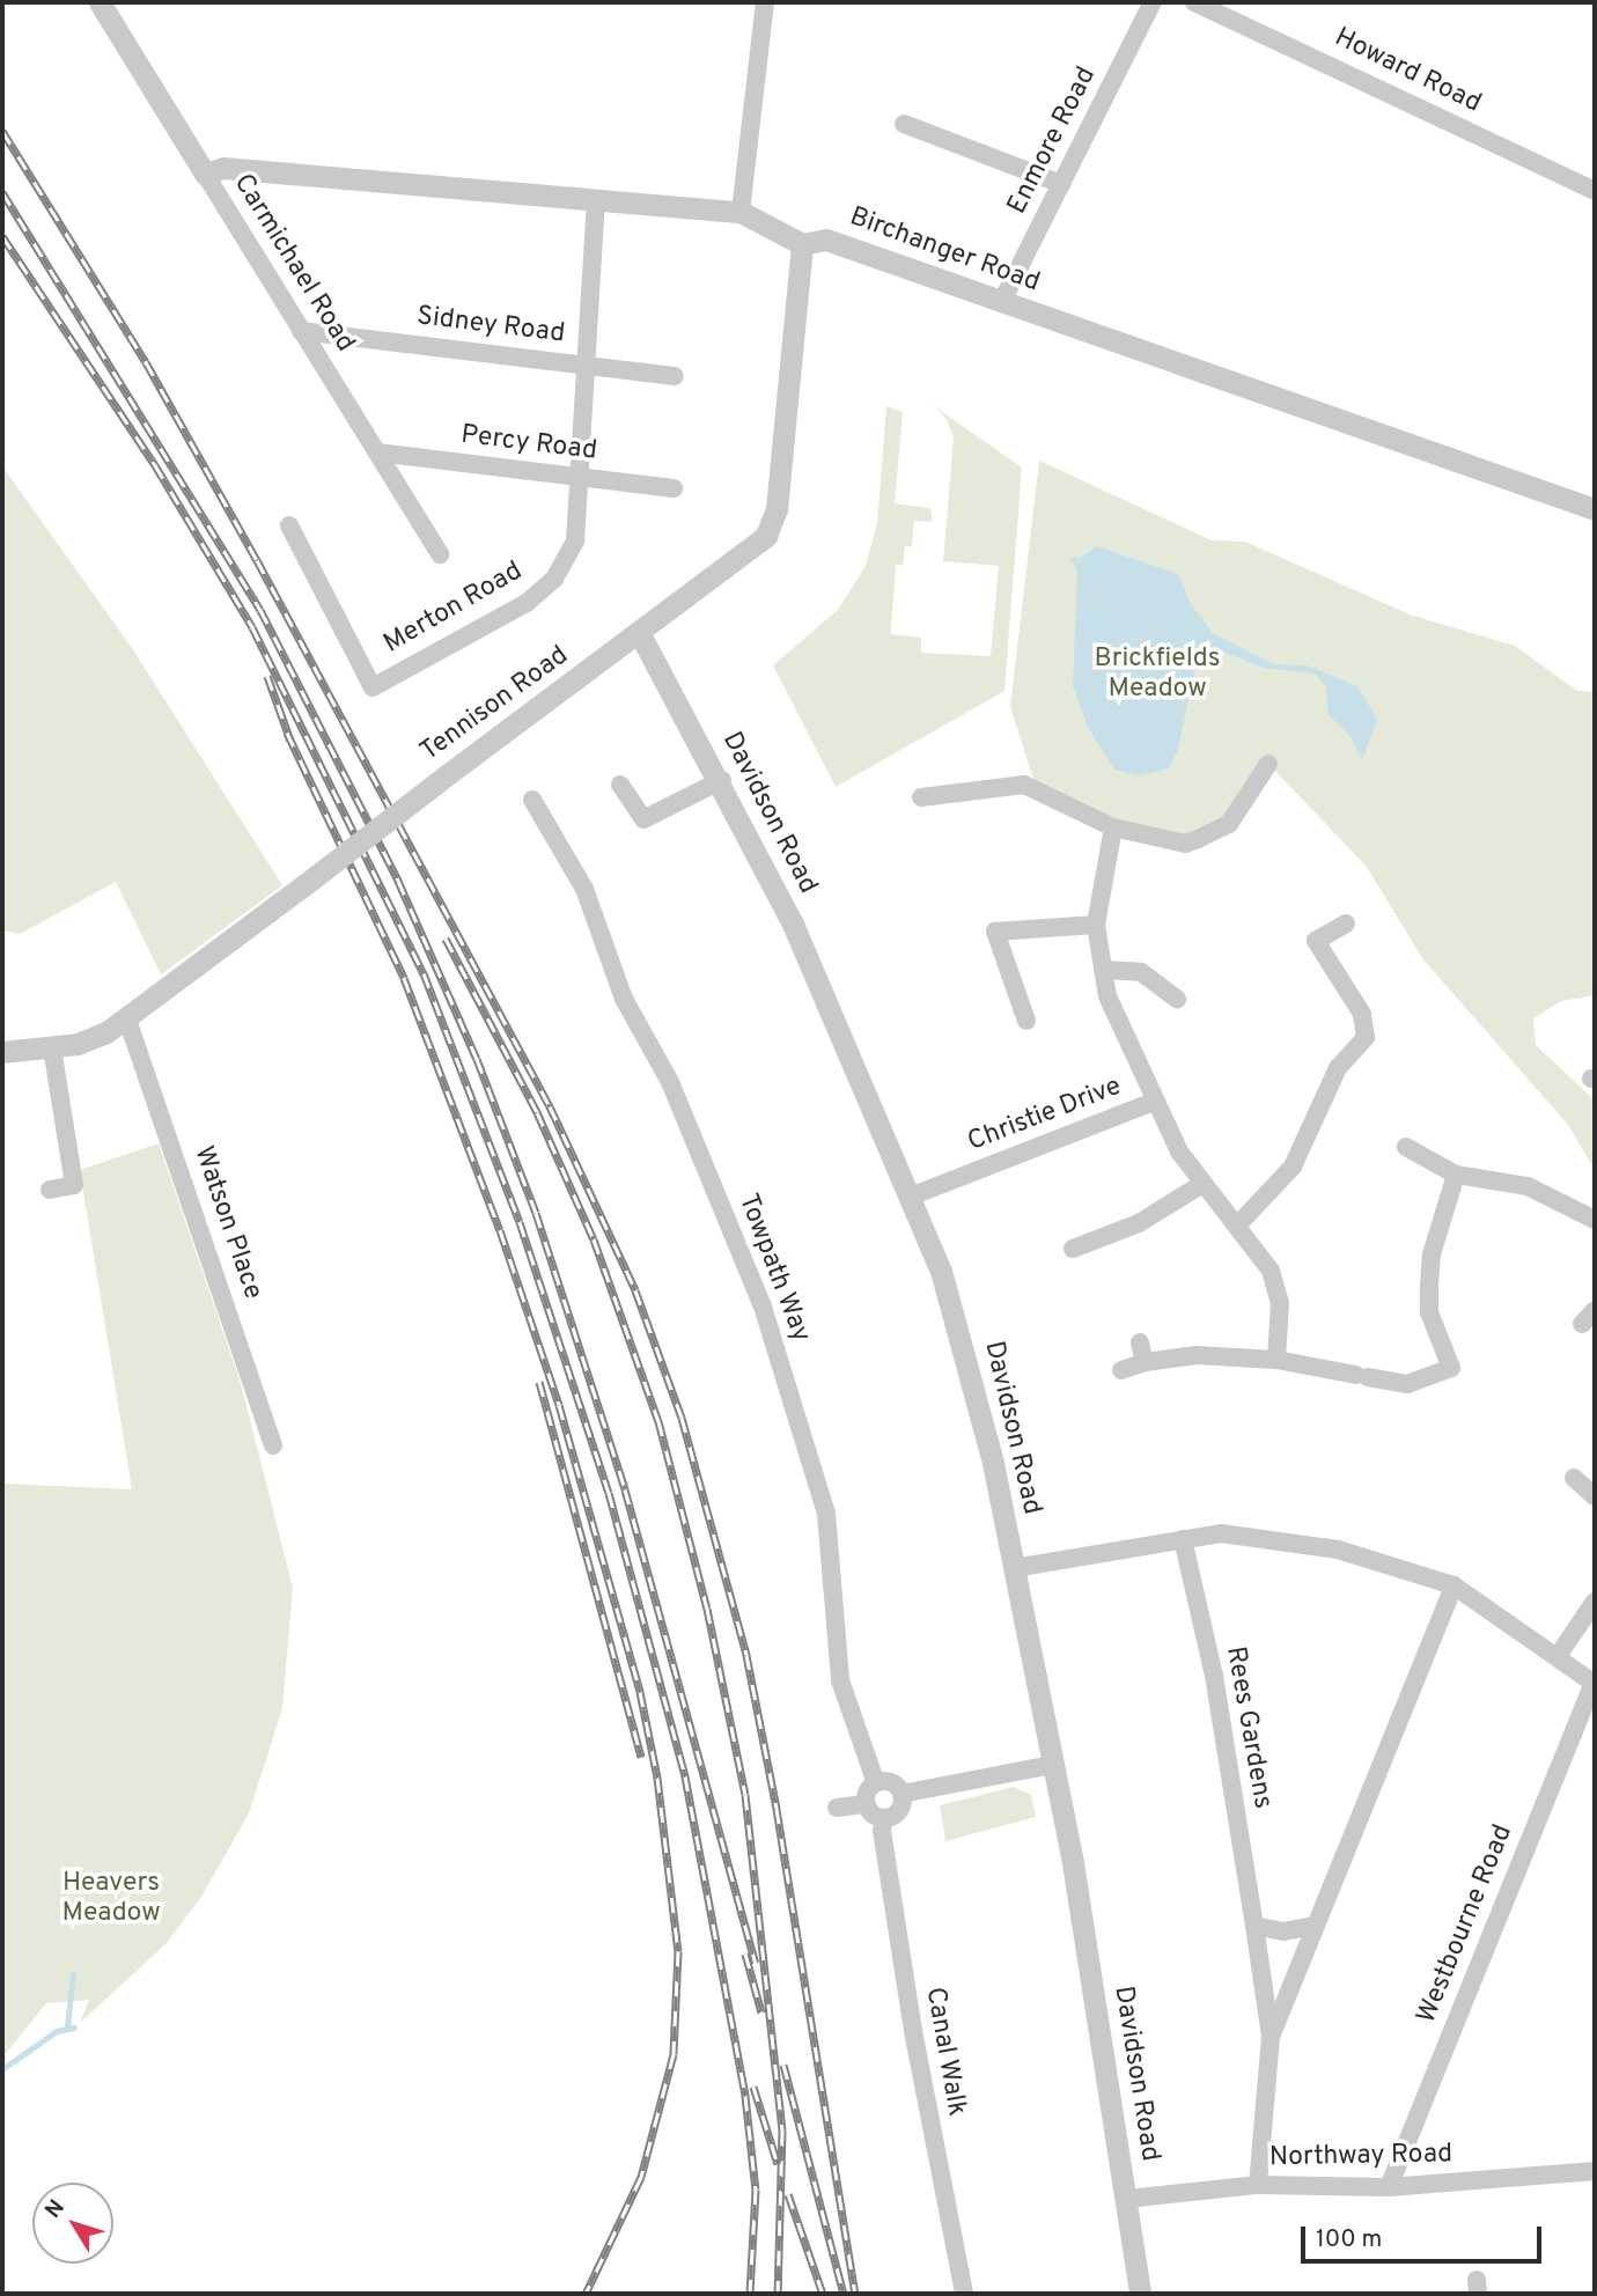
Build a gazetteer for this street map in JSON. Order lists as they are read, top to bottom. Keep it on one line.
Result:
{"streets":{"street":["Howard Road","Enmore Road","Birchanger Road","Carmichael Road","Sidney Road","Percy Road","Merton Road","Tennison Road","Davidson Road","Christie Drive","Watson Place","Towpath Way","Rees Gardens","Westbourne Road","Canal Walk","Northway Road"]},"crossings":[["Enmore Road","Birchanger Road"],["Birchanger Road","Carmichael Road"],["Birchanger Road","Merton Road"],["Birchanger Road","Tennison Road"],["Carmichael Road","Sidney Road"],["Carmichael Road","Percy Road"],["Sidney Road","Merton Road"],["Percy Road","Merton Road"],["Tennison Road","Davidson Road"],["Tennison Road","Watson Place"],["Davidson Road","Christie Drive"],["Davidson Road","Northway Road"],["Towpath Way","Canal Walk"],["Rees Gardens","Northway Road"],["Westbourne Road","Northway Road"]],"parks":["Brickfields Meadow","Heavers Meadow"],"scale_bar":"100 m","north":"top left"}
